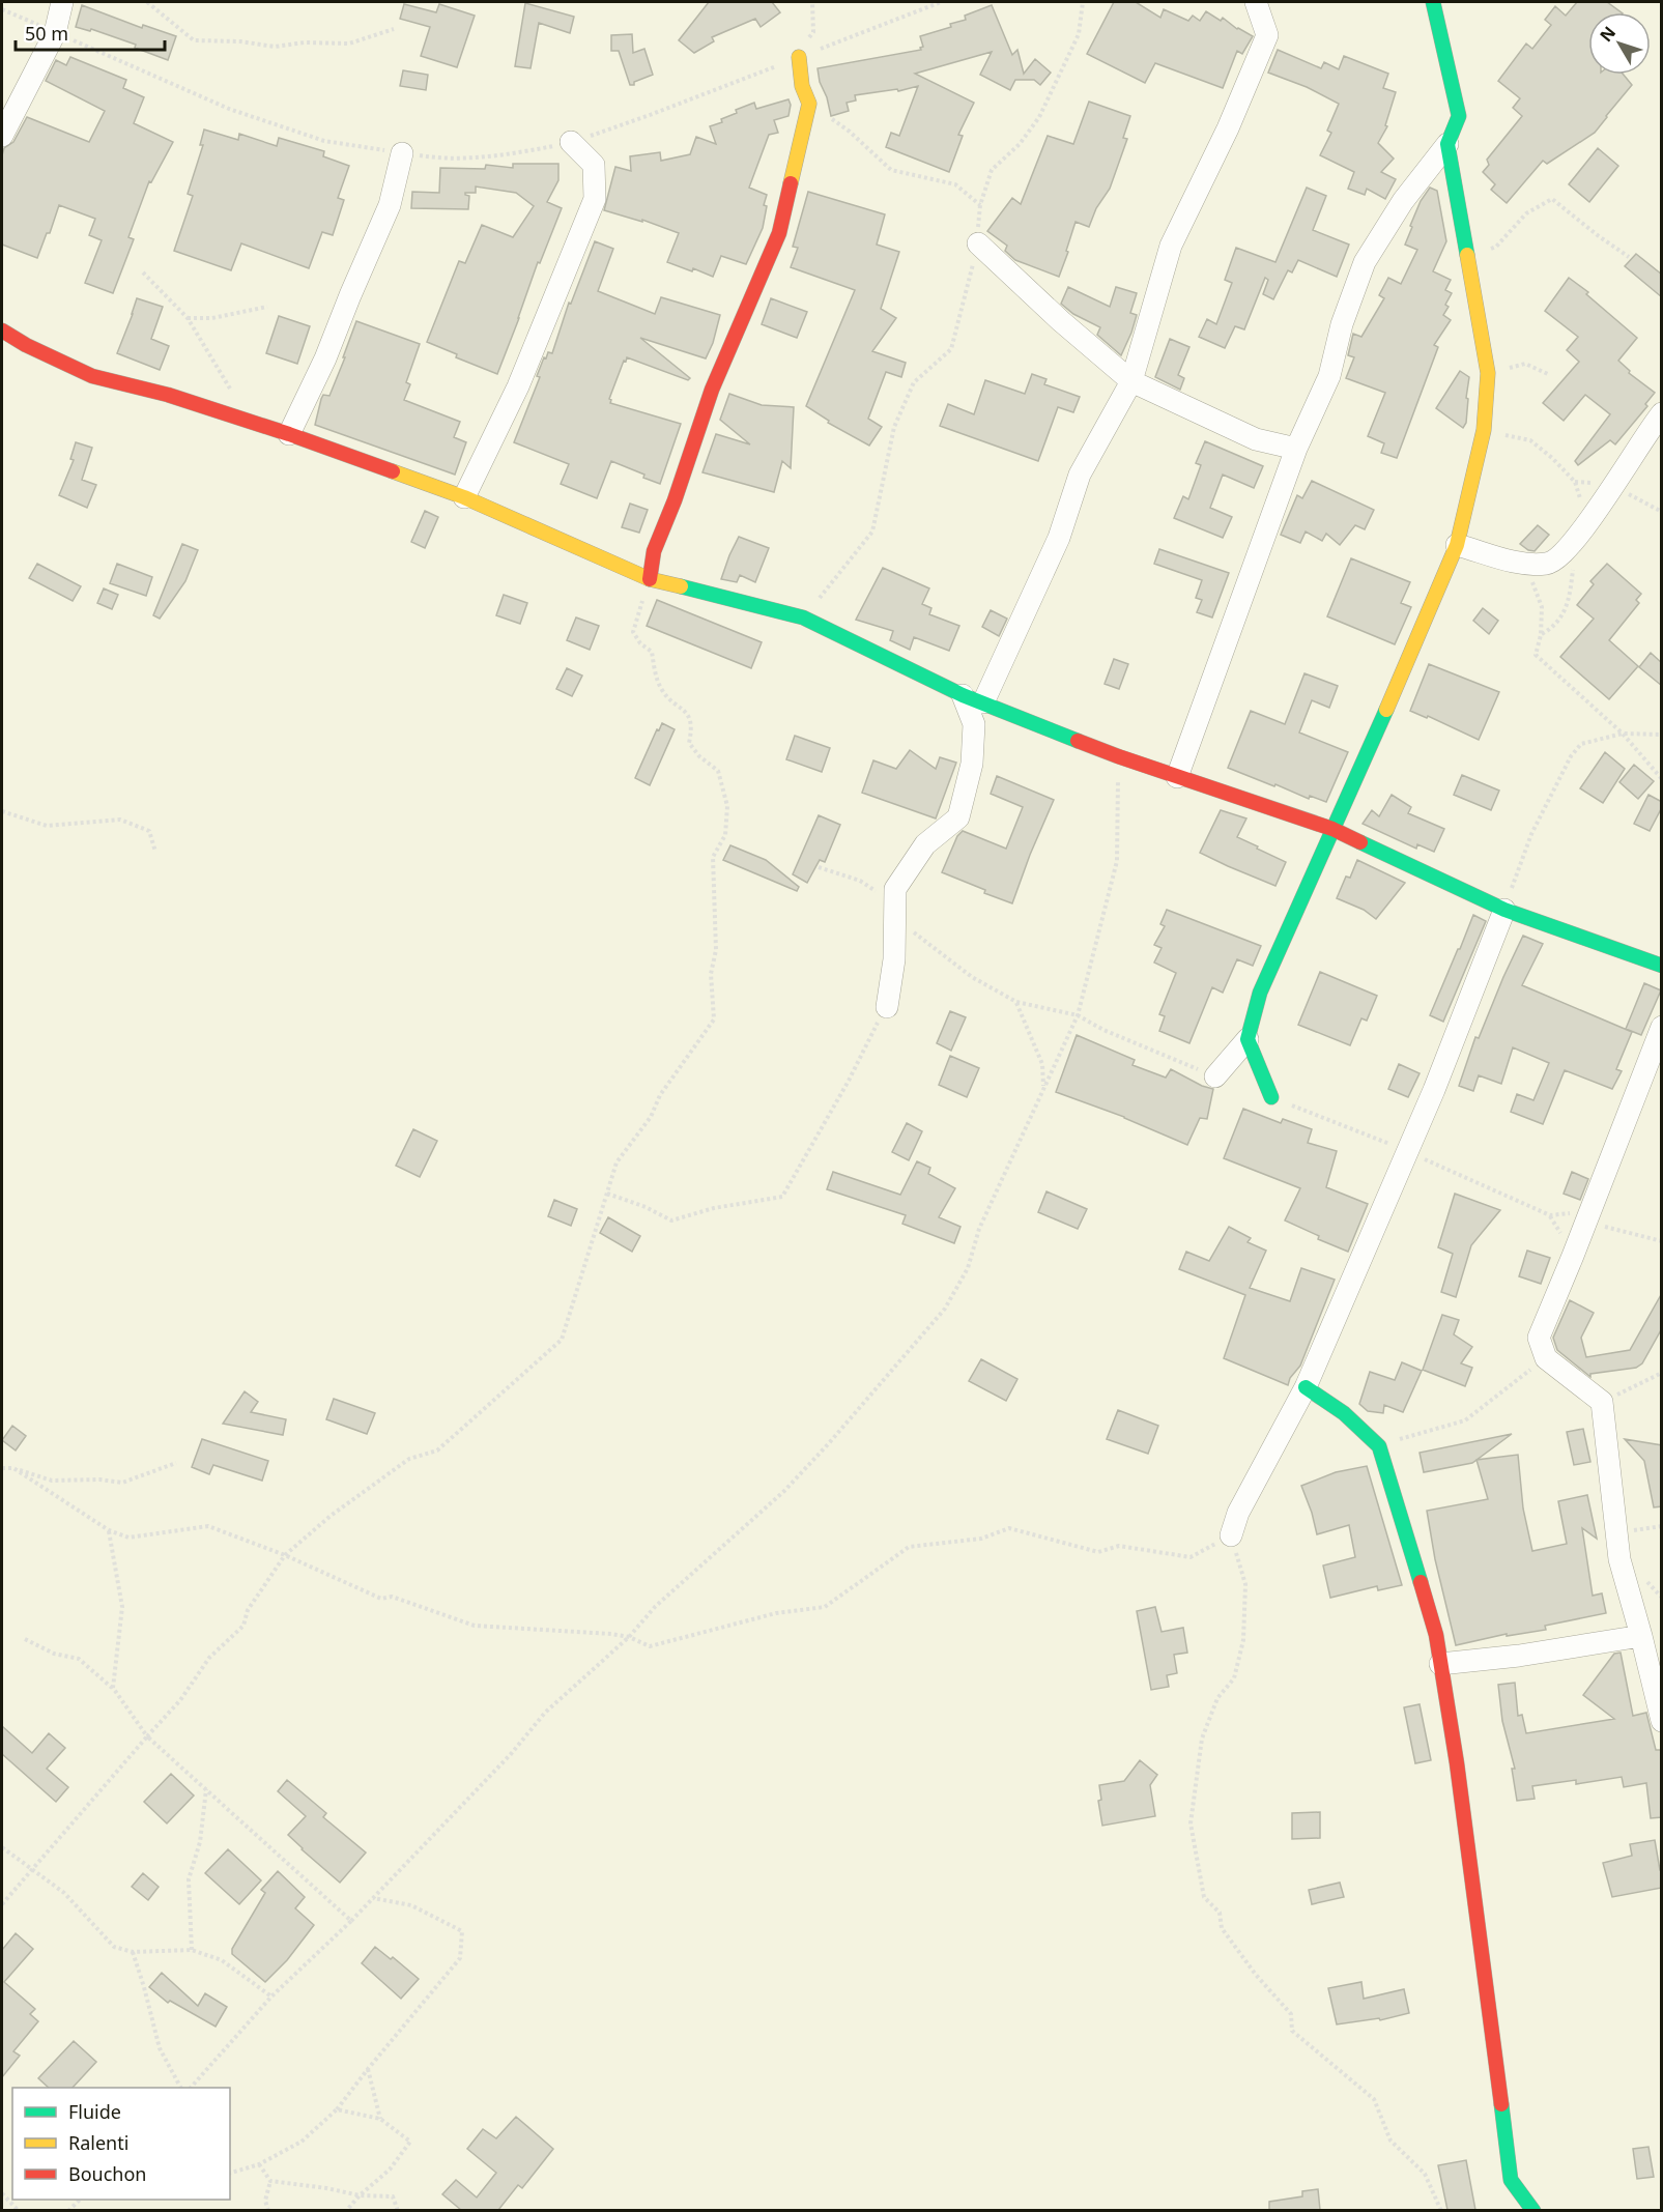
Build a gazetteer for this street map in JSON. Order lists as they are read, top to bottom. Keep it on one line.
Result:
{"legend":["Fluide","Ralenti","Bouchon"],"scale_bar":"50 m","north":"top left"}
